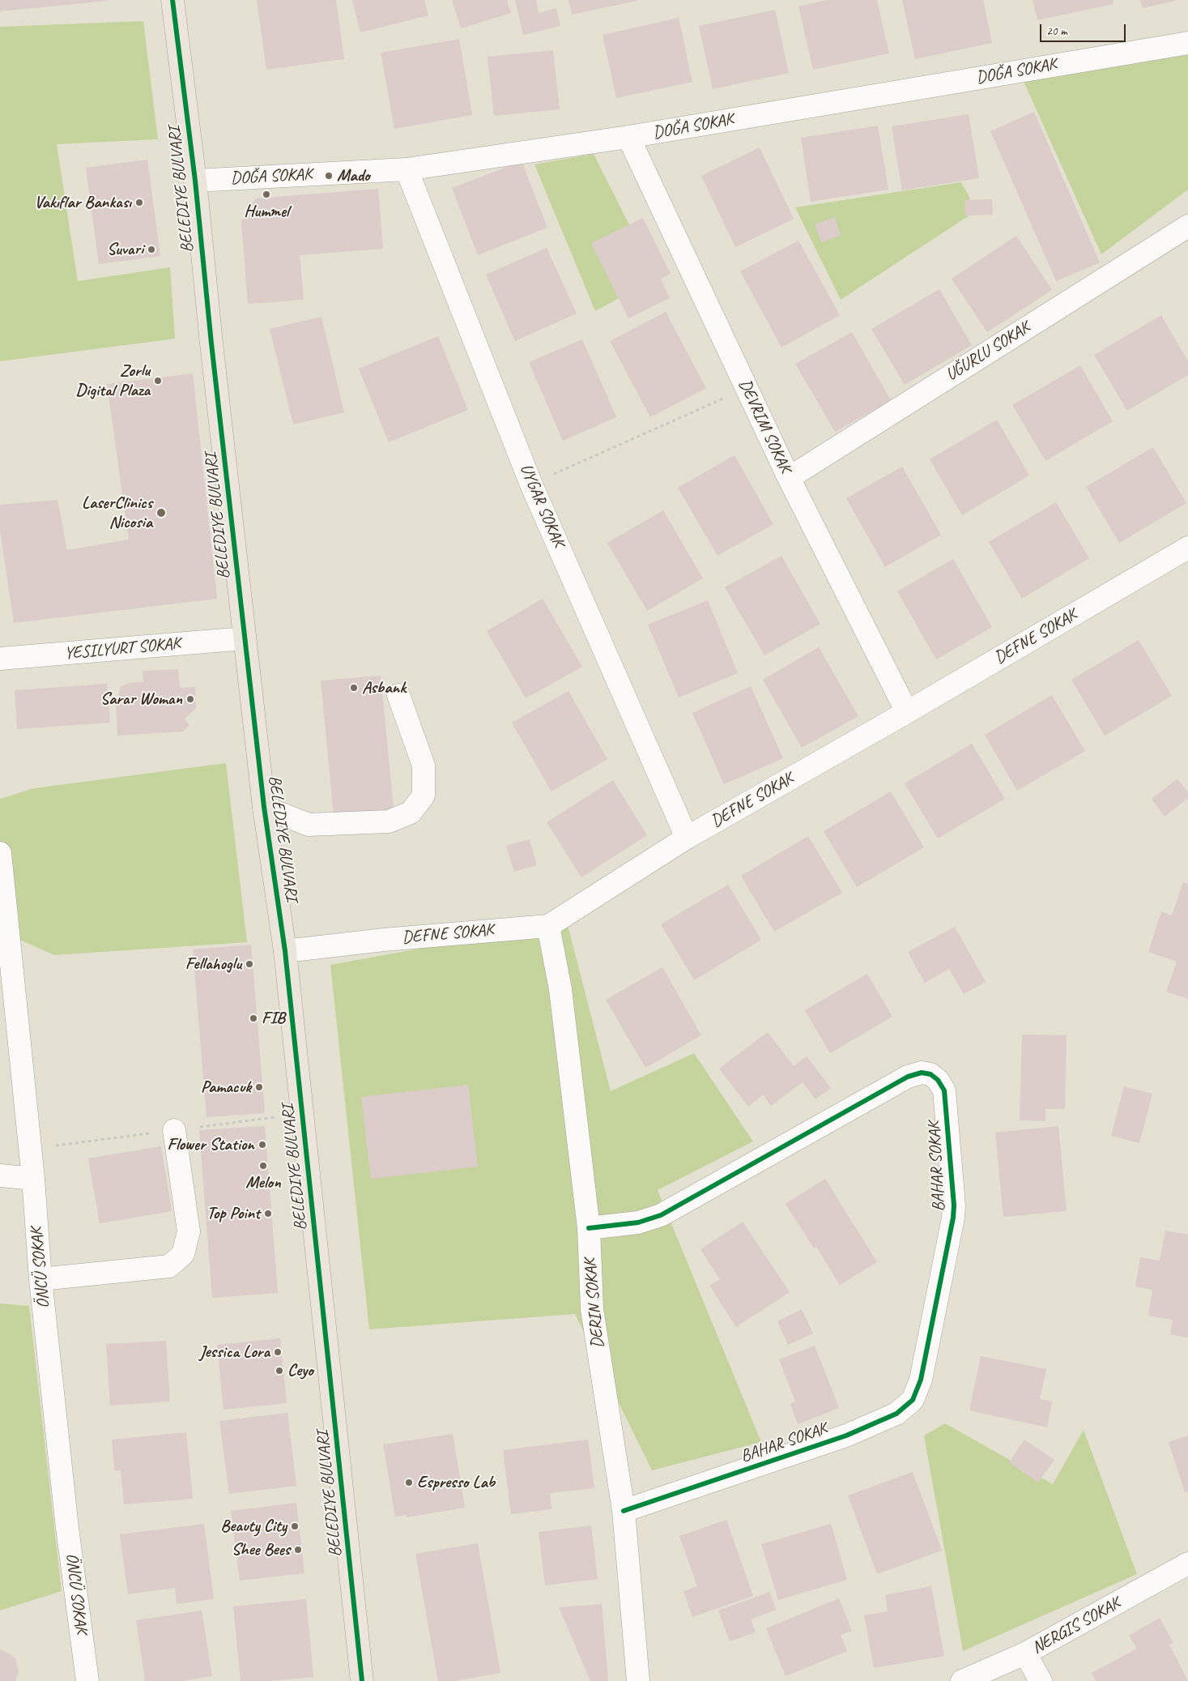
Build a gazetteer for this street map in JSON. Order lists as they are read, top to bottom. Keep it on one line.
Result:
{"streets":{"street":["DOĞA SOKAK","UĞURLU SOKAK","DEVRIM SOKAK","UYGAR SOKAK","DEFNE SOKAK","YESILYURT SOKAK","BAHAR SOKAK","ÖNCÜ SOKAK","DERIN SOKAK","NERGIS SOKAK"],"cycle path":["BELEDIYE BULVARI"]},"crossings":[["DOĞA SOKAK","DEVRIM SOKAK"],["DOĞA SOKAK","UYGAR SOKAK"],["UĞURLU SOKAK","DEVRIM SOKAK"],["DEVRIM SOKAK","DEFNE SOKAK"],["UYGAR SOKAK","DEFNE SOKAK"],["DEFNE SOKAK","DERIN SOKAK"],["BAHAR SOKAK","DERIN SOKAK"]],"places":["Mado","Hummel","Vakıflar Bankası","Suvari","Zorlu Digital Plaza","LaserClinics Nicosia","Asbank","Sarar Woman","Fellahoglu","FIB","Pamacuk","Flower Station","Melon","Top Point","Jessica Lora","Ceyo","Espresso Lab","Beauty City","Shee Bees"],"scale_bar":"20 m"}
